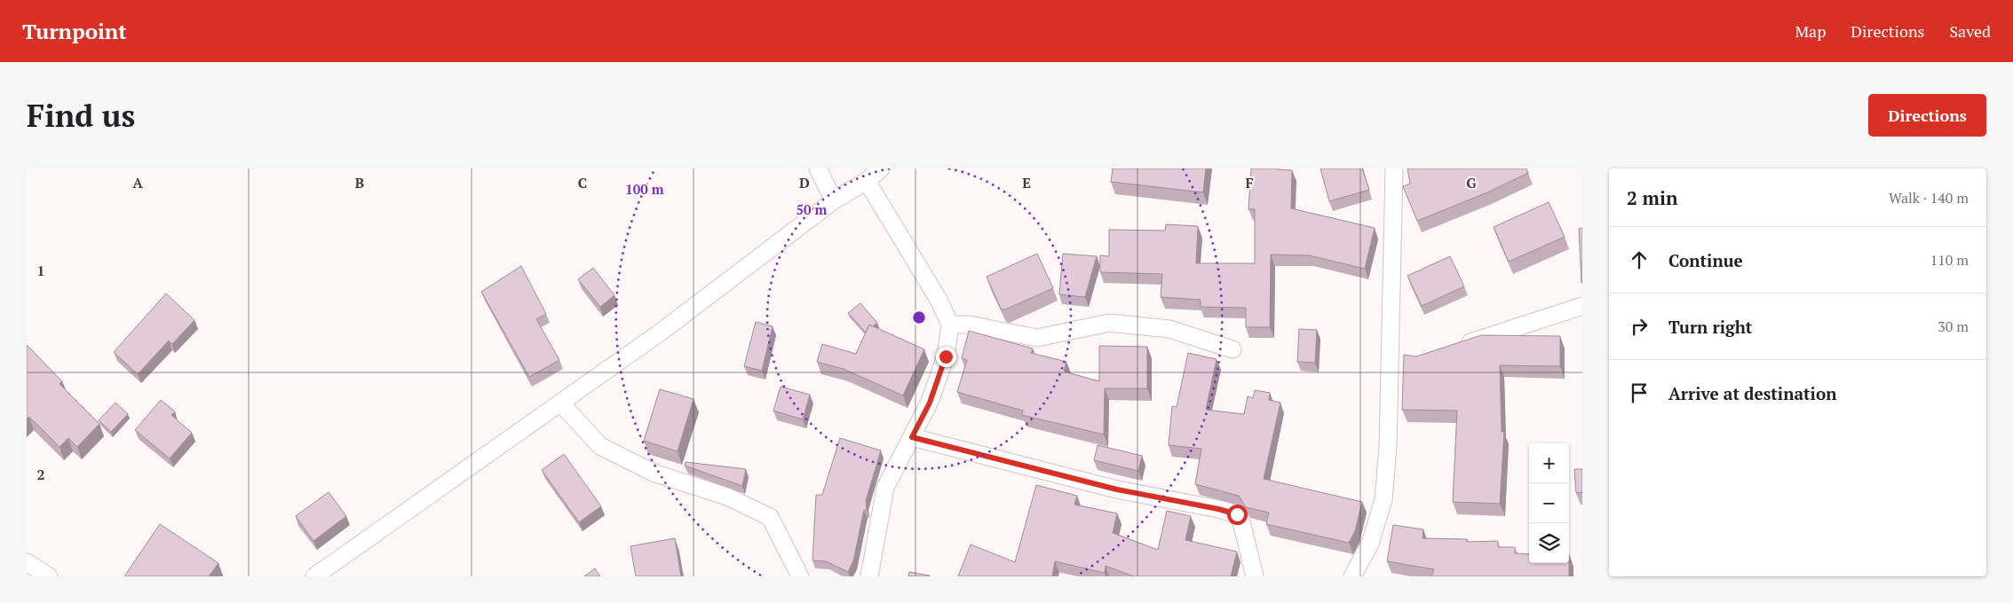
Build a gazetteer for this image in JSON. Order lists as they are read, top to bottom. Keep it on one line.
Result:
{"page":{"header":"Turnpoint","nav":["Map","Directions","Saved"],"buttons":"Directions","title":"Find us","heading":["2 min","Walk · 140 m"],"list":[["Continue","110 m"],["Turn right","30 m"],"Arrive at destination"],"map_buttons":["+","−"]},"grid":{"columns":["A","B","C","D","E","F","G"],"rows":["1","2"]},"rings":["100 m","50 m"]}
